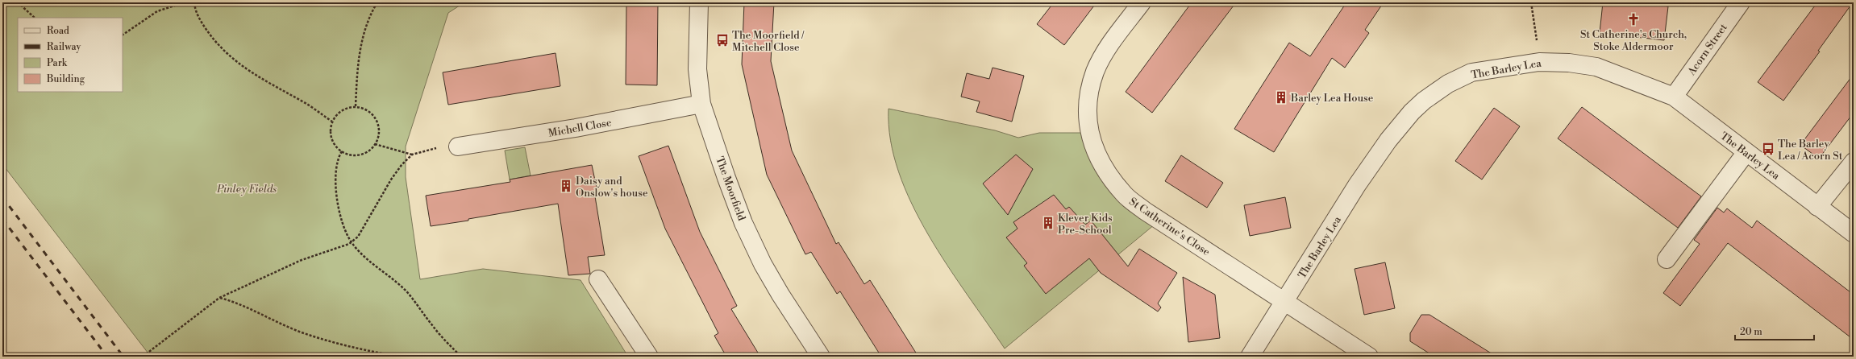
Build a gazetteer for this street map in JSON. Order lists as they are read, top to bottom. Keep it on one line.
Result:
{"streets":{"street":["Acorn Street","The Barley Lea","Michell Close","The Moorfield","St Catherine's Close"]},"crossings":[["Acorn Street","The Barley Lea"],["The Barley Lea","St Catherine's Close"],["Michell Close","The Moorfield"]],"parks":["Pinley Fields"],"places":{"church":["St Catherine's Church, Stoke Aldermoor"],"bus stop":["The Moorfield / Mitchell Close","The Barley Lea / Acorn St"],"building":["Barley Lea House","Daisy and Onslow's house","Klever Kids Pre-School"]},"legend":["Road","Railway","Park","Building"],"scale_bar":"20 m"}
